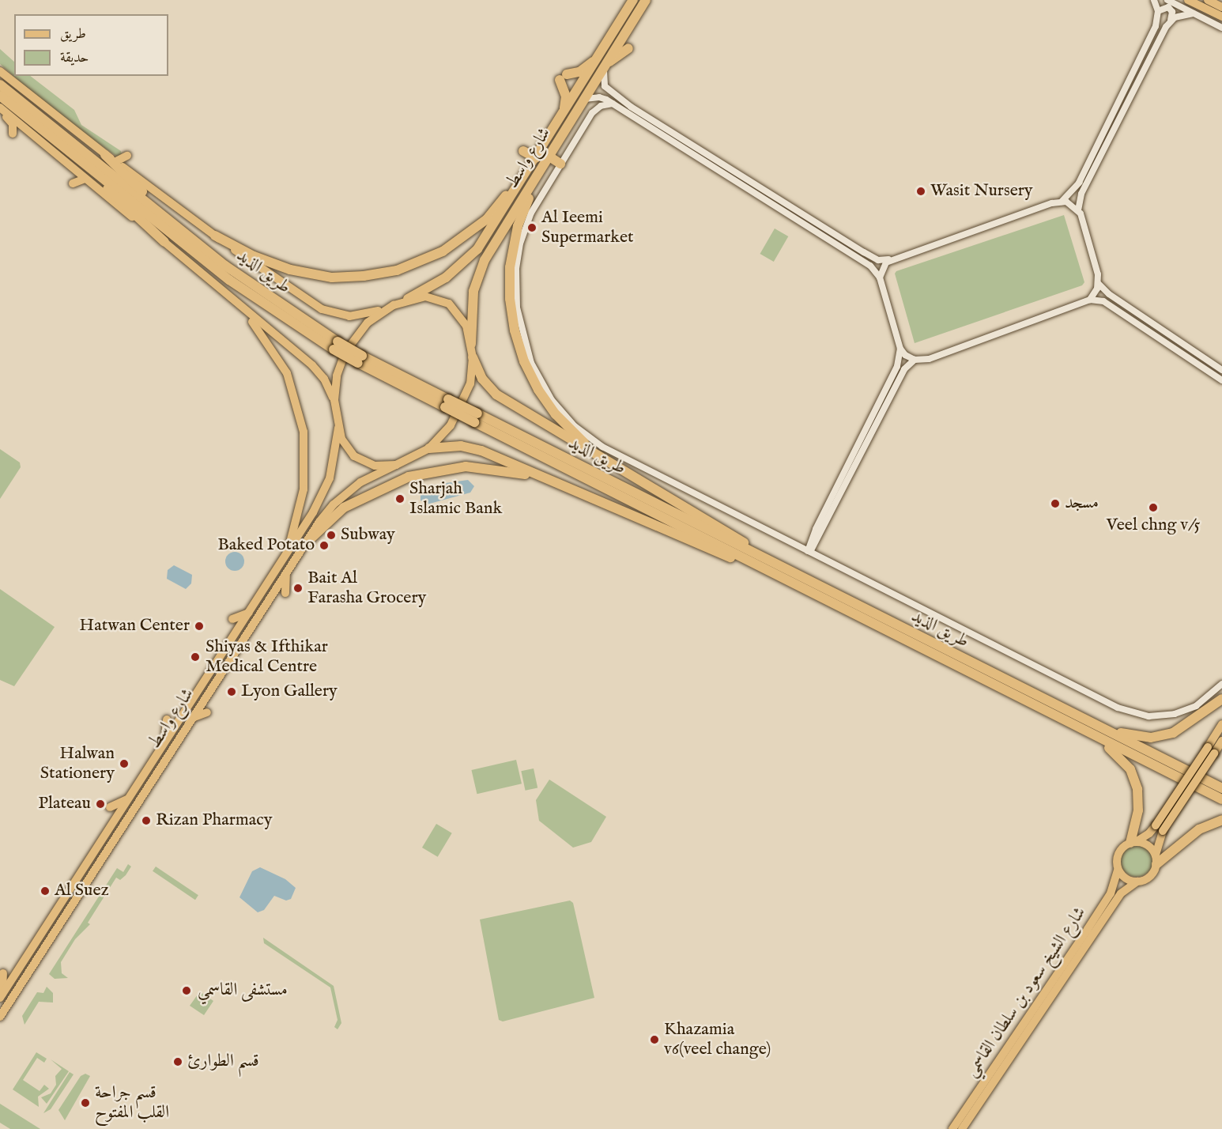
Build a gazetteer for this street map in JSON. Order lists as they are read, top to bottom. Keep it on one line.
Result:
{"streets":{"highway":["شارع واسط","طريق الذيد"],"main road":["شارع الشيخ سعود بن سلطان القاسمي"]},"places":["Wasit Nursery","Al Ieemi Supermarket","Sharjah Islamic Bank","مسجد","Veel chng v/5","Subway","Baked Potato","Bait Al Farasha Grocery","Hatwan Center","Shiyas & Ifthikar Medical Centre","Lyon Gallery","Halwan Stationery","Plateau","Rizan Pharmacy","Al Suez","مستشفى القاسمي","Khazamia v6(veel change)","قسم الطوارئ","قسم جراحة القلب المفتوح"],"legend":["طريق","حديقة"]}
